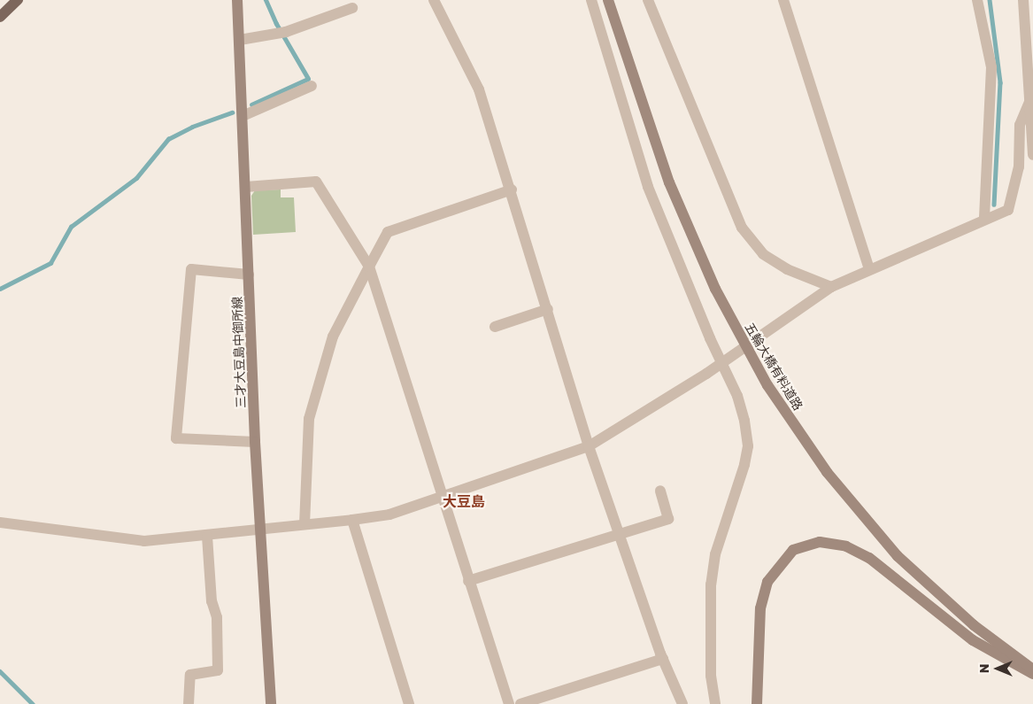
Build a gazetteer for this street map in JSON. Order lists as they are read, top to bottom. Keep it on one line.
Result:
{"streets":{"main road":["三才大豆島中御所線","五輪大橋有料道路"]},"districts":["大豆島"],"north":"left"}
